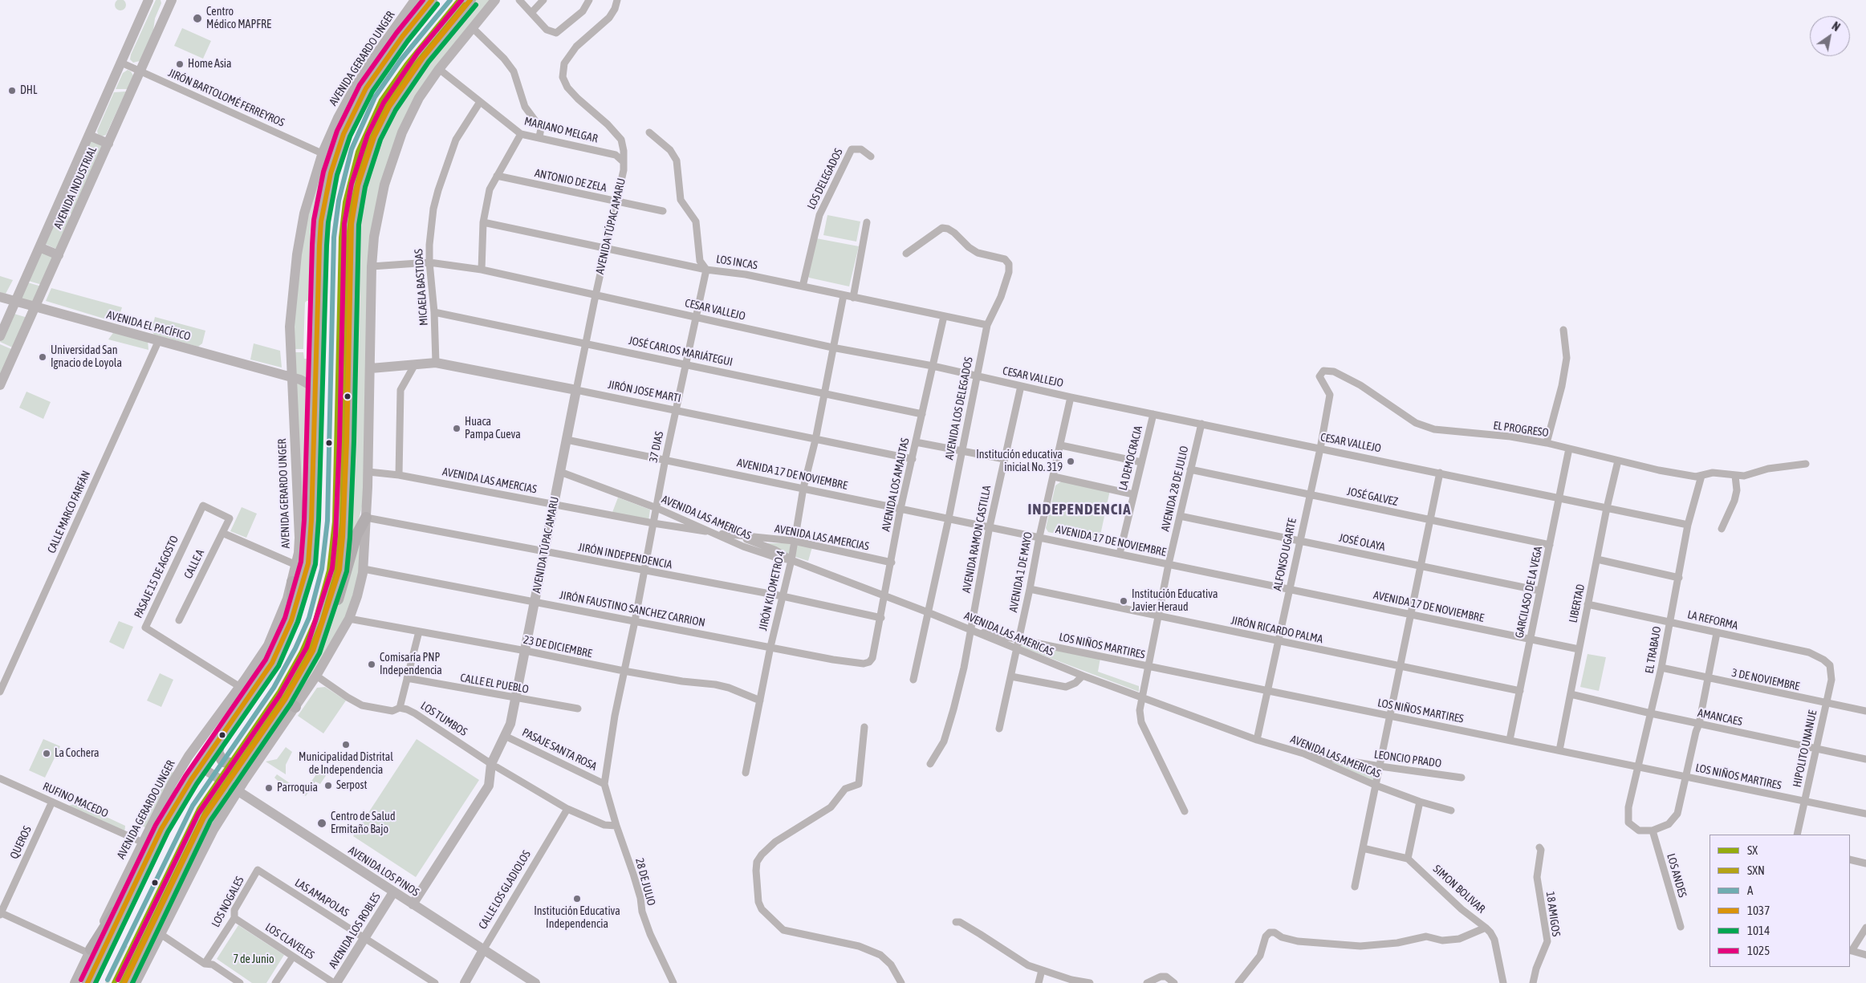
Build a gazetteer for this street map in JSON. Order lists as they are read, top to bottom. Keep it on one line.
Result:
{"streets":{"street":["AVENIDA GERARDO UNGER","JIRÓN BARTOLOMÉ FERREYROS","MARIANO MELGAR","LOS DELEGADOS","ANTONIO DE ZELA","AVENIDA INDUSTRIAL","AVENIDA TÚPAC AMARU","LOS INCAS","MICAELA BASTIDAS","CESAR VALLEJO","AVENIDA EL PACÍFICO","JOSÉ CARLOS MARIÁTEGUI","JIRÓN JOSE MARTI","AVENIDA LOS DELEGADOS","EL PROGRESO","37 DIAS","LA DEMOCRACIA","AVENIDA 17 DE NOVIEMBRE","AVENIDA LAS AMERCIAS","AVENIDA LOS AMAUTAS","AVENIDA 28 DE JULIO","JOSÉ GALVEZ","CALLE MARCO FARFÁN","AVENIDA LAS AMERICAS","AVENIDA RAMON CASTILLA","JOSÉ OLAYA","ALFONSO UGARTE","JIRÓN INDEPENDENCIA","CALLE A","AVENIDA 1 DE MAYO","PASAJE 15 DE AGOSTO","JIRÓN KILOMETRO 4","GARCILASO DE LA VEGA","LIBERTAD","JIRÓN FAUSTINO SANCHEZ CARRION","LA REFORMA","JIRÓN RICARDO PALMA","LOS NIÑOS MARTIRES","23 DE DICIEMBRE","EL TRABAJO","3 DE NOVIEMBRE","CALLE EL PUEBLO","AMANCAES","LOS TUMBOS","HIPOLITO UNANUE","PASAJE SANTA ROSA","LEONCIO PRADO","RUFINO MACEDO","QUEROS","AVENIDA LOS PINOS","LOS ANDES","28 DE JULIO","SIMON BOLIVAR","CALLE LOS GLADIOLOS","LAS AMAPOLAS","LOS NOGALES","18 AMIGOS","AVENIDA LOS ROBLES","LOS CLAVELES"]},"crossings":[["AVENIDA GERARDO UNGER","JIRÓN BARTOLOMÉ FERREYROS"],["AVENIDA GERARDO UNGER","AVENIDA EL PACÍFICO"],["AVENIDA GERARDO UNGER","PASAJE 15 DE AGOSTO"],["AVENIDA GERARDO UNGER","RUFINO MACEDO"],["JIRÓN BARTOLOMÉ FERREYROS","AVENIDA INDUSTRIAL"],["MARIANO MELGAR","AVENIDA TÚPAC AMARU"],["MARIANO MELGAR","MICAELA BASTIDAS"],["LOS DELEGADOS","LOS INCAS"],["ANTONIO DE ZELA","AVENIDA TÚPAC AMARU"],["AVENIDA INDUSTRIAL","AVENIDA EL PACÍFICO"],["AVENIDA TÚPAC AMARU","LOS INCAS"],["AVENIDA TÚPAC AMARU","CESAR VALLEJO"],["AVENIDA TÚPAC AMARU","JOSÉ CARLOS MARIÁTEGUI"],["AVENIDA TÚPAC AMARU","JIRÓN JOSE MARTI"],["AVENIDA TÚPAC AMARU","AVENIDA 17 DE NOVIEMBRE"],["AVENIDA TÚPAC AMARU","AVENIDA LAS AMERCIAS"],["AVENIDA TÚPAC AMARU","AVENIDA LAS AMERICAS"],["AVENIDA TÚPAC AMARU","JIRÓN INDEPENDENCIA"],["AVENIDA TÚPAC AMARU","JIRÓN FAUSTINO SANCHEZ CARRION"],["AVENIDA TÚPAC AMARU","23 DE DICIEMBRE"],["AVENIDA TÚPAC AMARU","CALLE EL PUEBLO"],["AVENIDA TÚPAC AMARU","LOS TUMBOS"],["AVENIDA TÚPAC AMARU","PASAJE SANTA ROSA"],["AVENIDA TÚPAC AMARU","AVENIDA LOS PINOS"],["LOS INCAS","AVENIDA LOS DELEGADOS"],["LOS INCAS","37 DIAS"],["LOS INCAS","AVENIDA LOS AMAUTAS"],["LOS INCAS","JIRÓN KILOMETRO 4"],["MICAELA BASTIDAS","CESAR VALLEJO"],["MICAELA BASTIDAS","JOSÉ CARLOS MARIÁTEGUI"],["MICAELA BASTIDAS","JIRÓN JOSE MARTI"],["CESAR VALLEJO","AVENIDA LOS DELEGADOS"],["CESAR VALLEJO","37 DIAS"],["CESAR VALLEJO","LA DEMOCRACIA"],["CESAR VALLEJO","AVENIDA LOS AMAUTAS"],["CESAR VALLEJO","AVENIDA 28 DE JULIO"],["CESAR VALLEJO","AVENIDA RAMON CASTILLA"],["CESAR VALLEJO","ALFONSO UGARTE"],["CESAR VALLEJO","AVENIDA 1 DE MAYO"],["CESAR VALLEJO","JIRÓN KILOMETRO 4"],["CESAR VALLEJO","GARCILASO DE LA VEGA"],["CESAR VALLEJO","LIBERTAD"],["CESAR VALLEJO","EL TRABAJO"],["AVENIDA EL PACÍFICO","CALLE MARCO FARFÁN"],["JOSÉ CARLOS MARIÁTEGUI","37 DIAS"],["JOSÉ CARLOS MARIÁTEGUI","AVENIDA LOS AMAUTAS"],["JOSÉ CARLOS MARIÁTEGUI","JIRÓN KILOMETRO 4"],["JIRÓN JOSE MARTI","37 DIAS"],["JIRÓN JOSE MARTI","AVENIDA LOS AMAUTAS"],["JIRÓN JOSE MARTI","JIRÓN KILOMETRO 4"],["AVENIDA LOS DELEGADOS","AVENIDA 17 DE NOVIEMBRE"],["AVENIDA LOS DELEGADOS","AVENIDA LAS AMERICAS"],["EL PROGRESO","ALFONSO UGARTE"],["EL PROGRESO","GARCILASO DE LA VEGA"],["EL PROGRESO","LIBERTAD"],["EL PROGRESO","EL TRABAJO"],["37 DIAS","AVENIDA 17 DE NOVIEMBRE"],["37 DIAS","AVENIDA LAS AMERCIAS"],["37 DIAS","AVENIDA LAS AMERICAS"],["37 DIAS","JIRÓN INDEPENDENCIA"],["37 DIAS","JIRÓN FAUSTINO SANCHEZ CARRION"],["37 DIAS","23 DE DICIEMBRE"],["37 DIAS","PASAJE SANTA ROSA"],["37 DIAS","28 DE JULIO"],["LA DEMOCRACIA","AVENIDA 17 DE NOVIEMBRE"],["AVENIDA 17 DE NOVIEMBRE","AVENIDA LOS AMAUTAS"],["AVENIDA 17 DE NOVIEMBRE","AVENIDA 28 DE JULIO"],["AVENIDA 17 DE NOVIEMBRE","AVENIDA RAMON CASTILLA"],["AVENIDA 17 DE NOVIEMBRE","ALFONSO UGARTE"],["AVENIDA 17 DE NOVIEMBRE","AVENIDA 1 DE MAYO"],["AVENIDA 17 DE NOVIEMBRE","JIRÓN KILOMETRO 4"],["AVENIDA 17 DE NOVIEMBRE","GARCILASO DE LA VEGA"],["AVENIDA 17 DE NOVIEMBRE","LIBERTAD"],["AVENIDA LAS AMERCIAS","AVENIDA LOS AMAUTAS"],["AVENIDA LAS AMERCIAS","AVENIDA LAS AMERICAS"],["AVENIDA LAS AMERCIAS","JIRÓN KILOMETRO 4"],["AVENIDA LOS AMAUTAS","AVENIDA LAS AMERICAS"],["AVENIDA LOS AMAUTAS","JIRÓN INDEPENDENCIA"],["AVENIDA LOS AMAUTAS","JIRÓN FAUSTINO SANCHEZ CARRION"],["AVENIDA 28 DE JULIO","JOSÉ GALVEZ"],["AVENIDA 28 DE JULIO","AVENIDA LAS AMERICAS"],["AVENIDA 28 DE JULIO","JOSÉ OLAYA"],["AVENIDA 28 DE JULIO","JIRÓN RICARDO PALMA"],["AVENIDA 28 DE JULIO","LOS NIÑOS MARTIRES"],["JOSÉ GALVEZ","ALFONSO UGARTE"],["JOSÉ GALVEZ","GARCILASO DE LA VEGA"],["AVENIDA LAS AMERICAS","AVENIDA RAMON CASTILLA"],["AVENIDA LAS AMERICAS","ALFONSO UGARTE"],["AVENIDA LAS AMERICAS","AVENIDA 1 DE MAYO"],["AVENIDA LAS AMERICAS","JIRÓN KILOMETRO 4"],["AVENIDA LAS AMERICAS","LOS NIÑOS MARTIRES"],["AVENIDA LAS AMERICAS","LEONCIO PRADO"],["AVENIDA RAMON CASTILLA","LOS NIÑOS MARTIRES"],["JOSÉ OLAYA","ALFONSO UGARTE"],["JOSÉ OLAYA","GARCILASO DE LA VEGA"],["ALFONSO UGARTE","JIRÓN RICARDO PALMA"],["ALFONSO UGARTE","LOS NIÑOS MARTIRES"],["JIRÓN INDEPENDENCIA","JIRÓN KILOMETRO 4"],["CALLE A","PASAJE 15 DE AGOSTO"],["AVENIDA 1 DE MAYO","JIRÓN RICARDO PALMA"],["AVENIDA 1 DE MAYO","LOS NIÑOS MARTIRES"],["JIRÓN KILOMETRO 4","JIRÓN FAUSTINO SANCHEZ CARRION"],["JIRÓN KILOMETRO 4","23 DE DICIEMBRE"],["GARCILASO DE LA VEGA","JIRÓN RICARDO PALMA"],["GARCILASO DE LA VEGA","LOS NIÑOS MARTIRES"],["LIBERTAD","LA REFORMA"],["LIBERTAD","LOS NIÑOS MARTIRES"],["LIBERTAD","AMANCAES"],["LA REFORMA","EL TRABAJO"],["LA REFORMA","HIPOLITO UNANUE"],["LOS NIÑOS MARTIRES","EL TRABAJO"],["LOS NIÑOS MARTIRES","HIPOLITO UNANUE"],["EL TRABAJO","3 DE NOVIEMBRE"],["EL TRABAJO","AMANCAES"],["EL TRABAJO","LOS ANDES"],["3 DE NOVIEMBRE","HIPOLITO UNANUE"],["AMANCAES","HIPOLITO UNANUE"],["LOS TUMBOS","28 DE JULIO"],["LOS TUMBOS","CALLE LOS GLADIOLOS"],["PASAJE SANTA ROSA","28 DE JULIO"],["RUFINO MACEDO","QUEROS"],["AVENIDA LOS PINOS","CALLE LOS GLADIOLOS"],["AVENIDA LOS PINOS","AVENIDA LOS ROBLES"],["LAS AMAPOLAS","LOS NOGALES"],["LAS AMAPOLAS","AVENIDA LOS ROBLES"],["LOS NOGALES","LOS CLAVELES"],["AVENIDA LOS ROBLES","LOS CLAVELES"]],"districts":["INDEPENDENCIA"],"parks":["7 de Junio"],"places":["Centro Médico MAPFRE","Home Asia","DHL","Universidad San Ignacio de Loyola","Huaca Pampa Cueva","Institución educativa inicial No. 319","Institución Educativa Javier Heraud","Comisaría PNP Independencia","Municipalidad Distrital de Independencia","La Cochera","Serpost","Parroquia","Centro de Salud Ermitaño Bajo","Institución Educativa Independencia"],"lines":["transit line SX","transit line A","transit line 1037","transit line 1025","transit line 1014","transit line SXN"],"legend":["SX","SXN","A","1037","1014","1025"],"north":"top right"}
